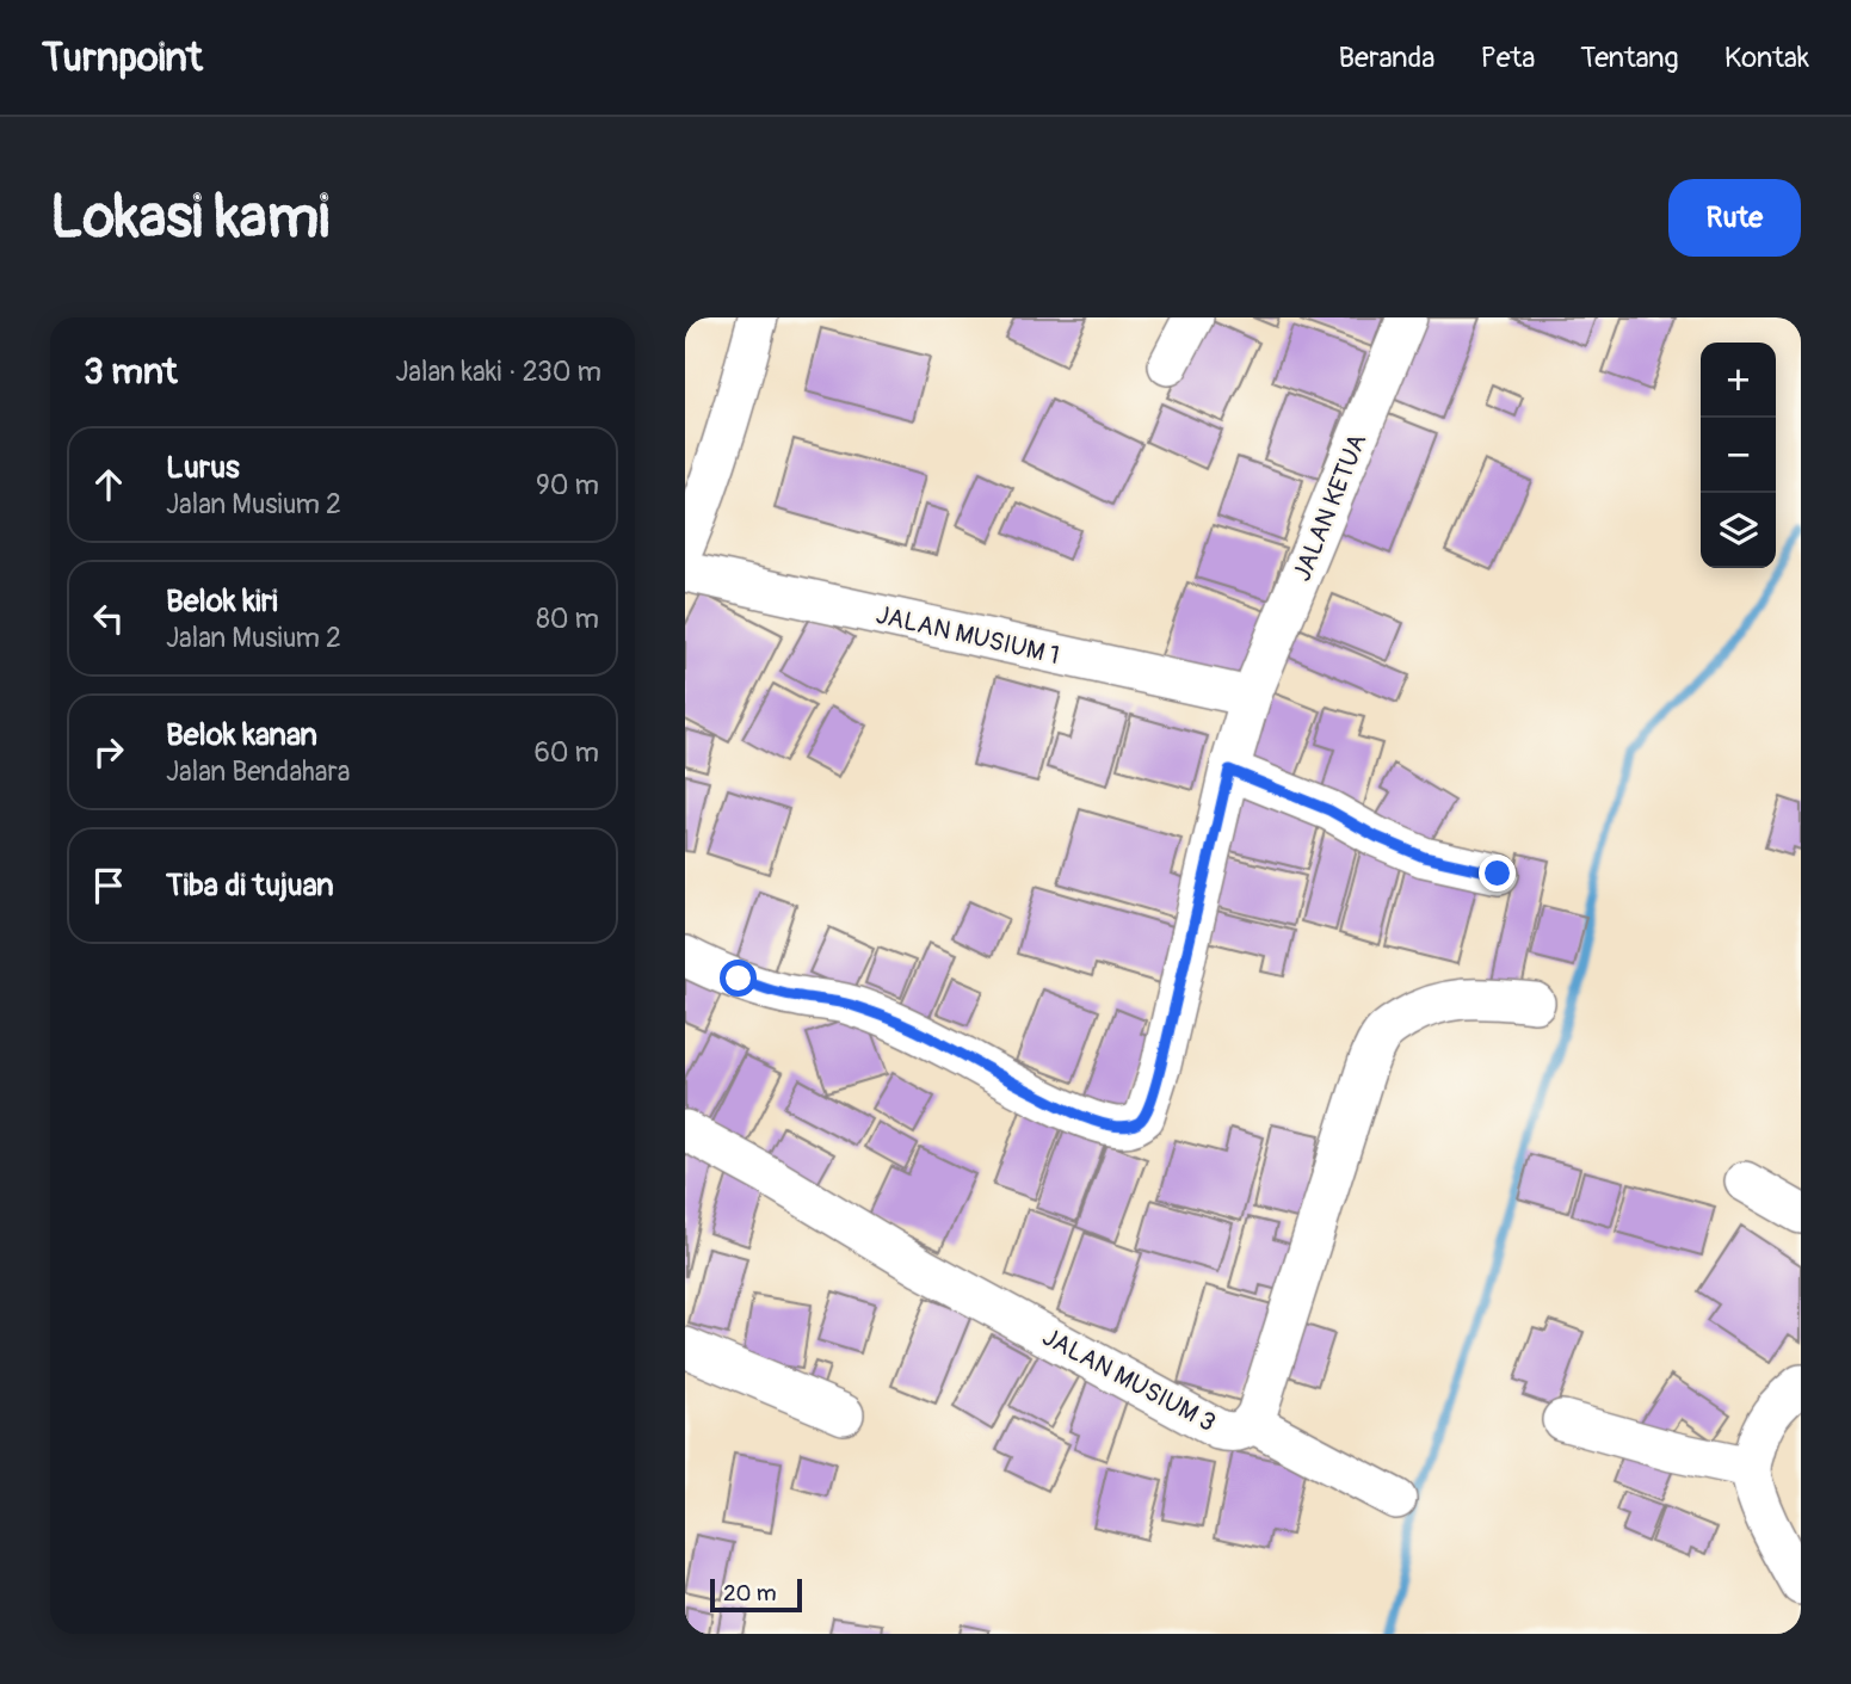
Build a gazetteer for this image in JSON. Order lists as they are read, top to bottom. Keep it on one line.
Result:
{"streets":{"street":["JALAN KETUA","JALAN MUSIUM 1","JALAN MUSIUM 3"]},"crossings":[["JALAN KETUA","JALAN MUSIUM 1"]],"scale_bar":"20 m","page":{"header":"Turnpoint","nav":["Beranda","Peta","Tentang","Kontak"],"buttons":"Rute","title":"Lokasi kami","heading":["3 mnt","Jalan kaki · 230 m"],"map_buttons":["+","−"],"list":[["Lurus","Jalan Musium 2","90 m"],["Belok kiri","Jalan Musium 2","80 m"],["Belok kanan","Jalan Bendahara","60 m"],"Tiba di tujuan"],"scale":"20 m"}}
